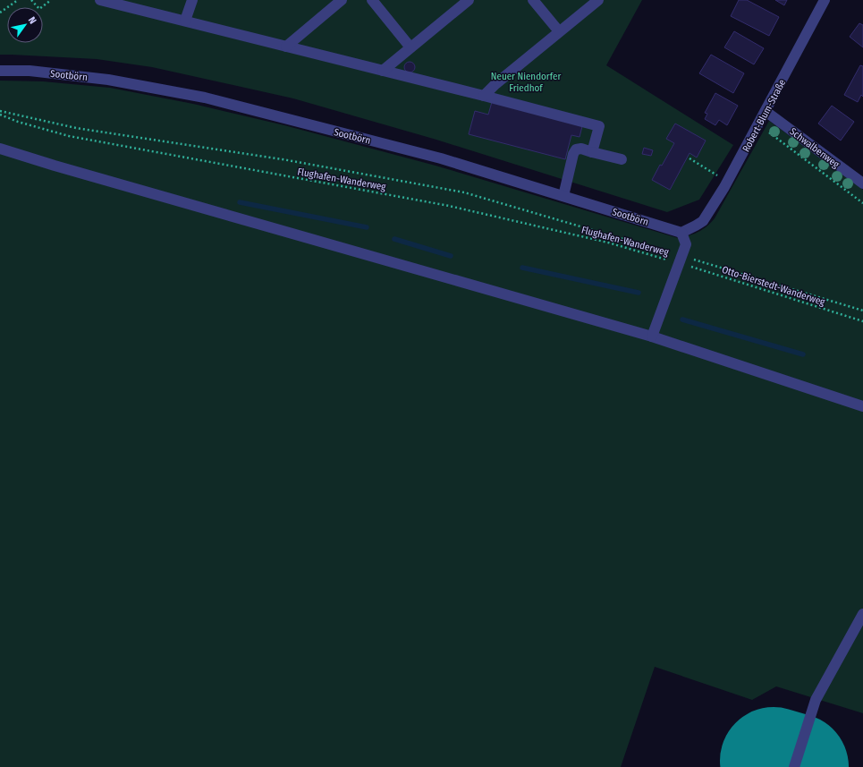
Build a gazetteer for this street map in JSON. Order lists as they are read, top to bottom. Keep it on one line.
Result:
{"streets":{"street":["Sootbörn","Robert-Blum-Straße","Schwalbenweg"],"path":["Flughafen-Wanderweg","Otto-Bierstedt-Wanderweg"]},"crossings":[["Sootbörn","Robert-Blum-Straße"],["Robert-Blum-Straße","Schwalbenweg"],["Flughafen-Wanderweg","Otto-Bierstedt-Wanderweg"]],"parks":["Neuer Niendorfer Friedhof"],"north":"top right"}
